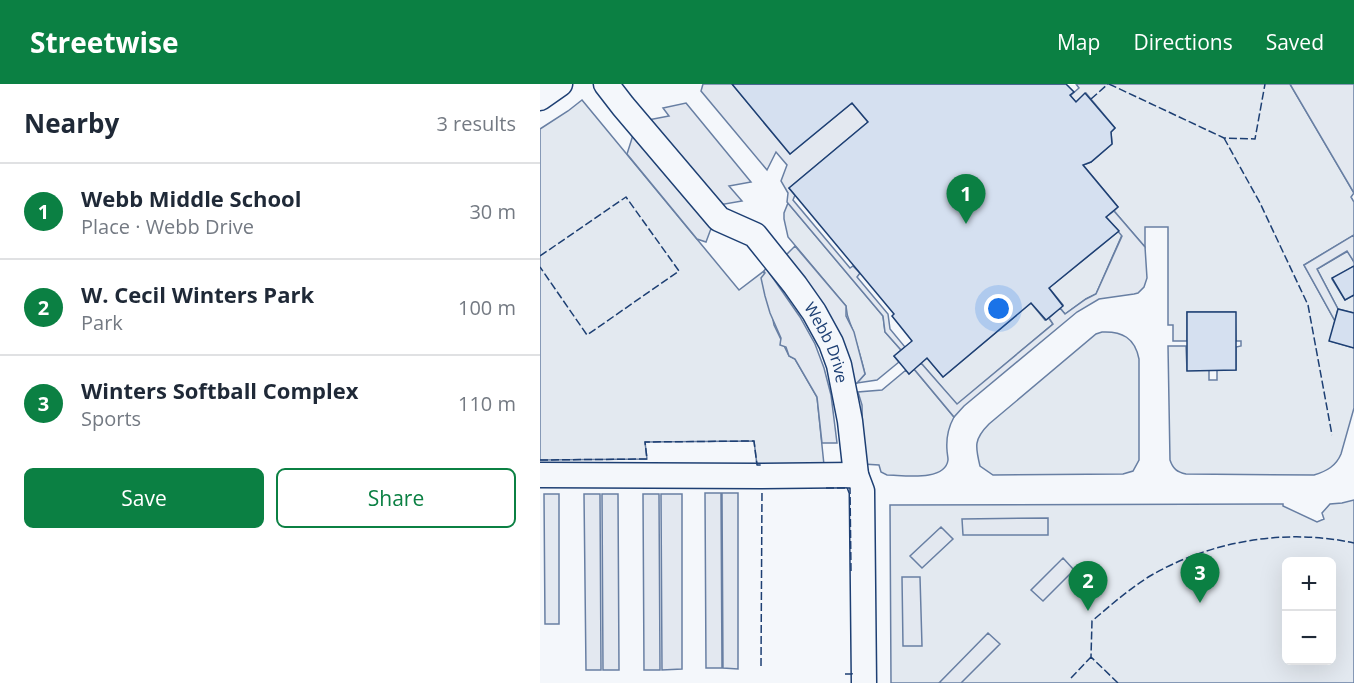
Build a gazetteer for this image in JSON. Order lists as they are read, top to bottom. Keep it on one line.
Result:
{"streets":{"street":["Webb Drive"]},"page":{"header":"Streetwise","nav":["Map","Directions","Saved"],"heading":["Nearby","3 results"],"list":[{"mark":"1","name":"Webb Middle School","note":"Place · Webb Drive","value":"30 m"},{"mark":"2","name":"W. Cecil Winters Park","note":"Park","value":"100 m"},{"mark":"3","name":"Winters Softball Complex","note":"Sports","value":"110 m"}],"pins":["1","3","2"],"buttons":["Save","Share"],"map_buttons":["+","−"]}}
